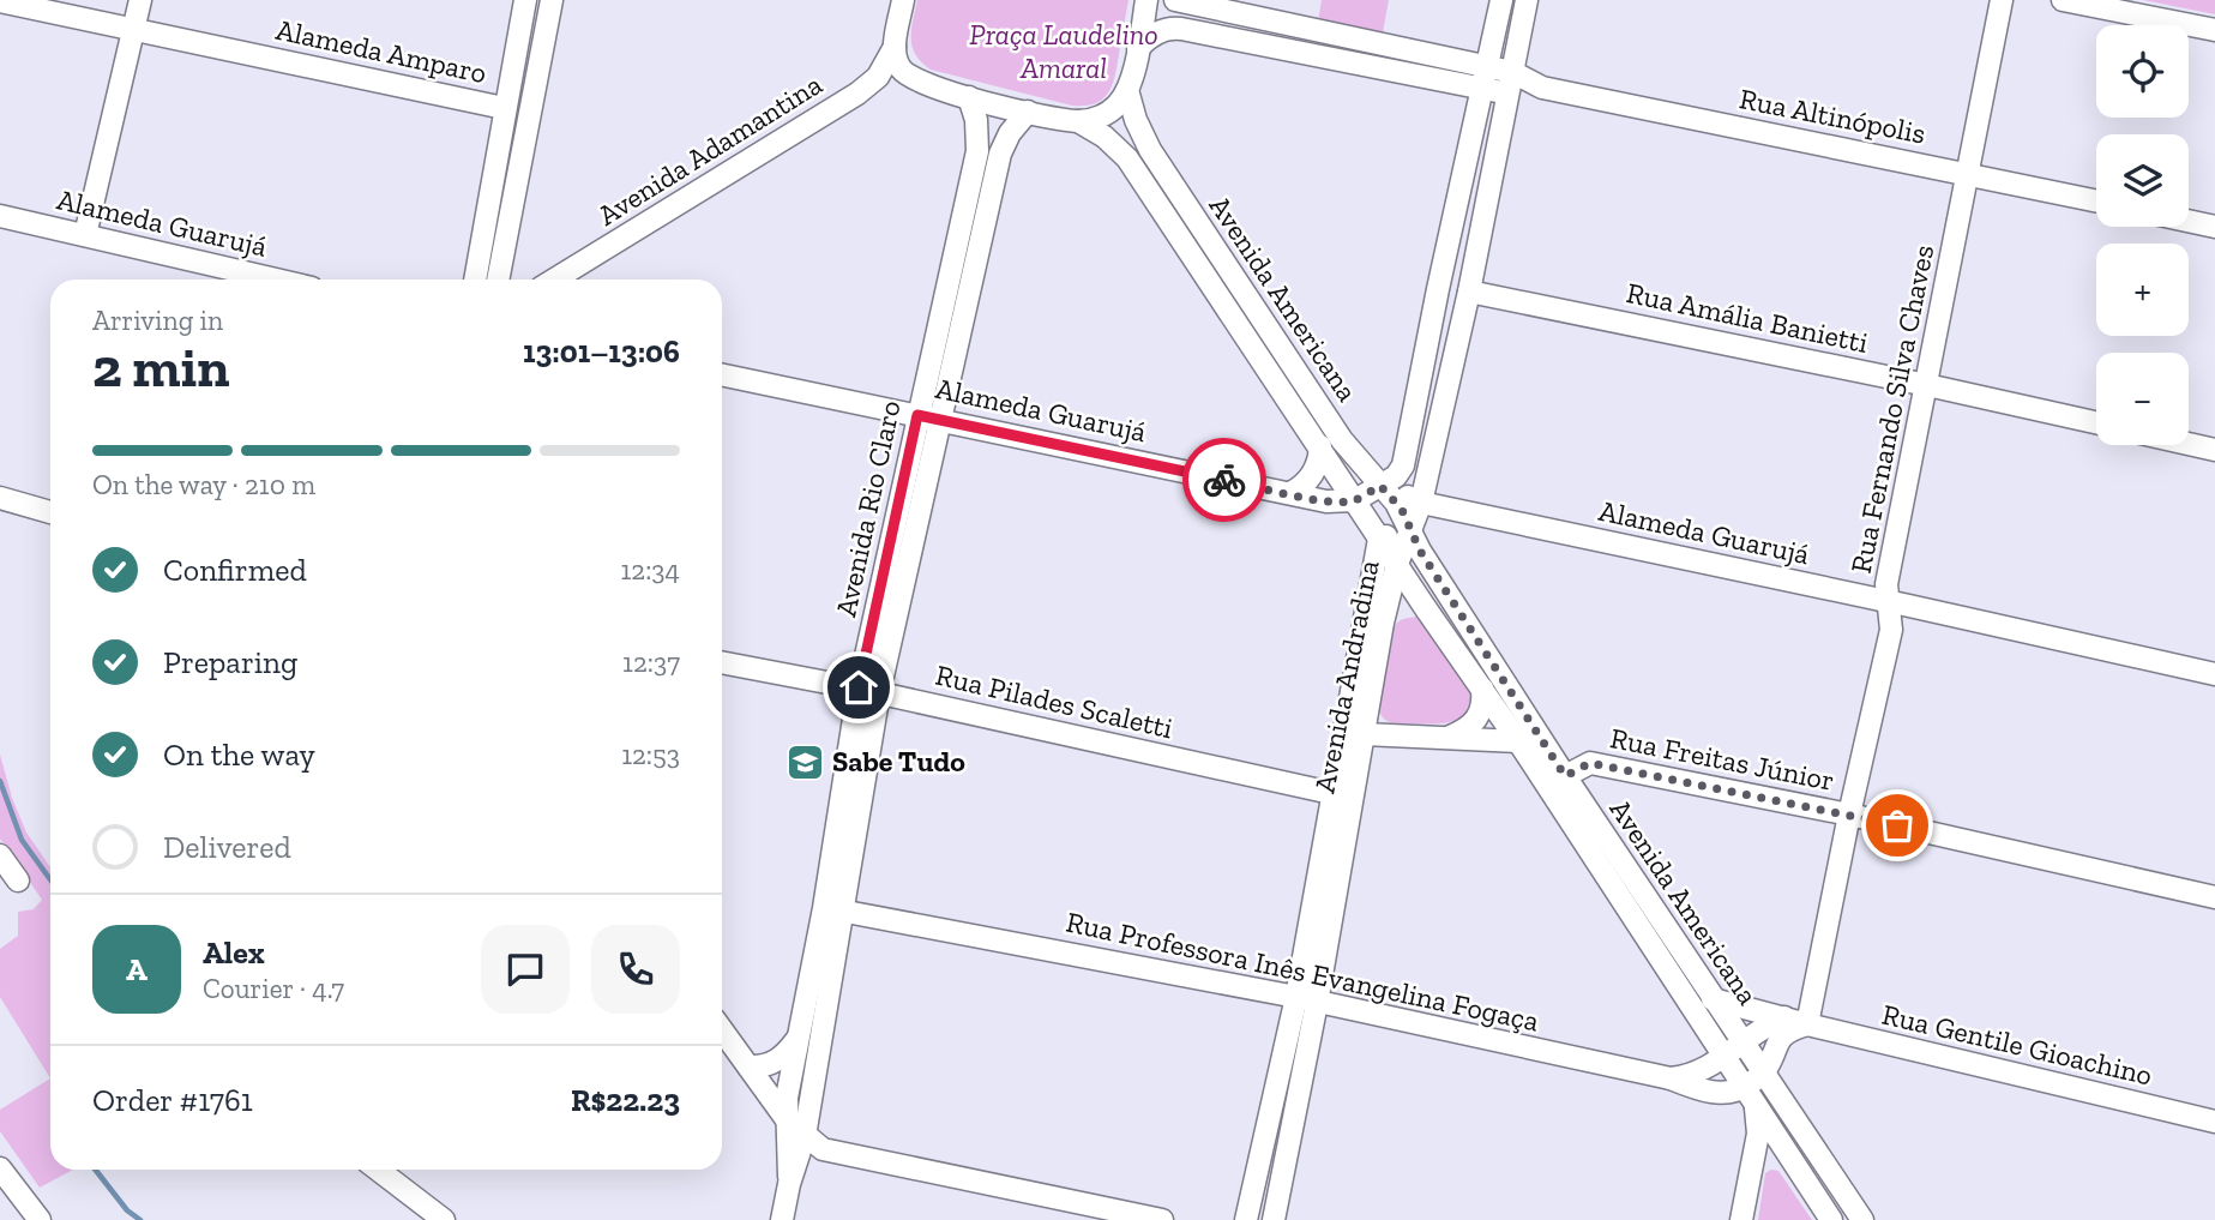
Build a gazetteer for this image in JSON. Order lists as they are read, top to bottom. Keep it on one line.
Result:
{"streets":{"street":["Alameda Amparo","Rua Altinópolis","Avenida Adamantina","Alameda Guarujá","Avenida Americana","Rua Amália Banietti","Rua Fernando Silva Chaves","Avenida Rio Claro","Avenida Andradina","Rua Pilades Scaletti","Rua Freitas Júnior","Rua Professora Inês Evangelina Fogaça","Rua Gentile Gioachino"]},"crossings":[["Rua Altinópolis","Rua Fernando Silva Chaves"],["Rua Altinópolis","Avenida Andradina"],["Alameda Guarujá","Avenida Americana"],["Alameda Guarujá","Rua Fernando Silva Chaves"],["Alameda Guarujá","Avenida Rio Claro"],["Alameda Guarujá","Avenida Andradina"],["Avenida Americana","Avenida Andradina"],["Avenida Americana","Rua Freitas Júnior"],["Avenida Americana","Rua Professora Inês Evangelina Fogaça"],["Avenida Americana","Rua Gentile Gioachino"],["Rua Amália Banietti","Rua Fernando Silva Chaves"],["Rua Amália Banietti","Avenida Andradina"],["Rua Fernando Silva Chaves","Rua Freitas Júnior"],["Rua Fernando Silva Chaves","Rua Gentile Gioachino"],["Avenida Rio Claro","Rua Pilades Scaletti"],["Avenida Rio Claro","Rua Professora Inês Evangelina Fogaça"],["Avenida Andradina","Rua Pilades Scaletti"],["Avenida Andradina","Rua Professora Inês Evangelina Fogaça"]],"parks":["Praça Laudelino Amaral"],"places":{"school or university":["Sabe Tudo"]},"page":{"map_buttons":["+","−"],"heading":["2 min","Arriving in","13:01–13:06"],"panel":["Alex","Courier · 4.7","Order #1761","R$22.23"],"bar":"On the way · 210 m","list":[["Confirmed","12:34"],["Preparing","12:37"],["On the way","12:53"],"Delivered"],"round":"A"}}
